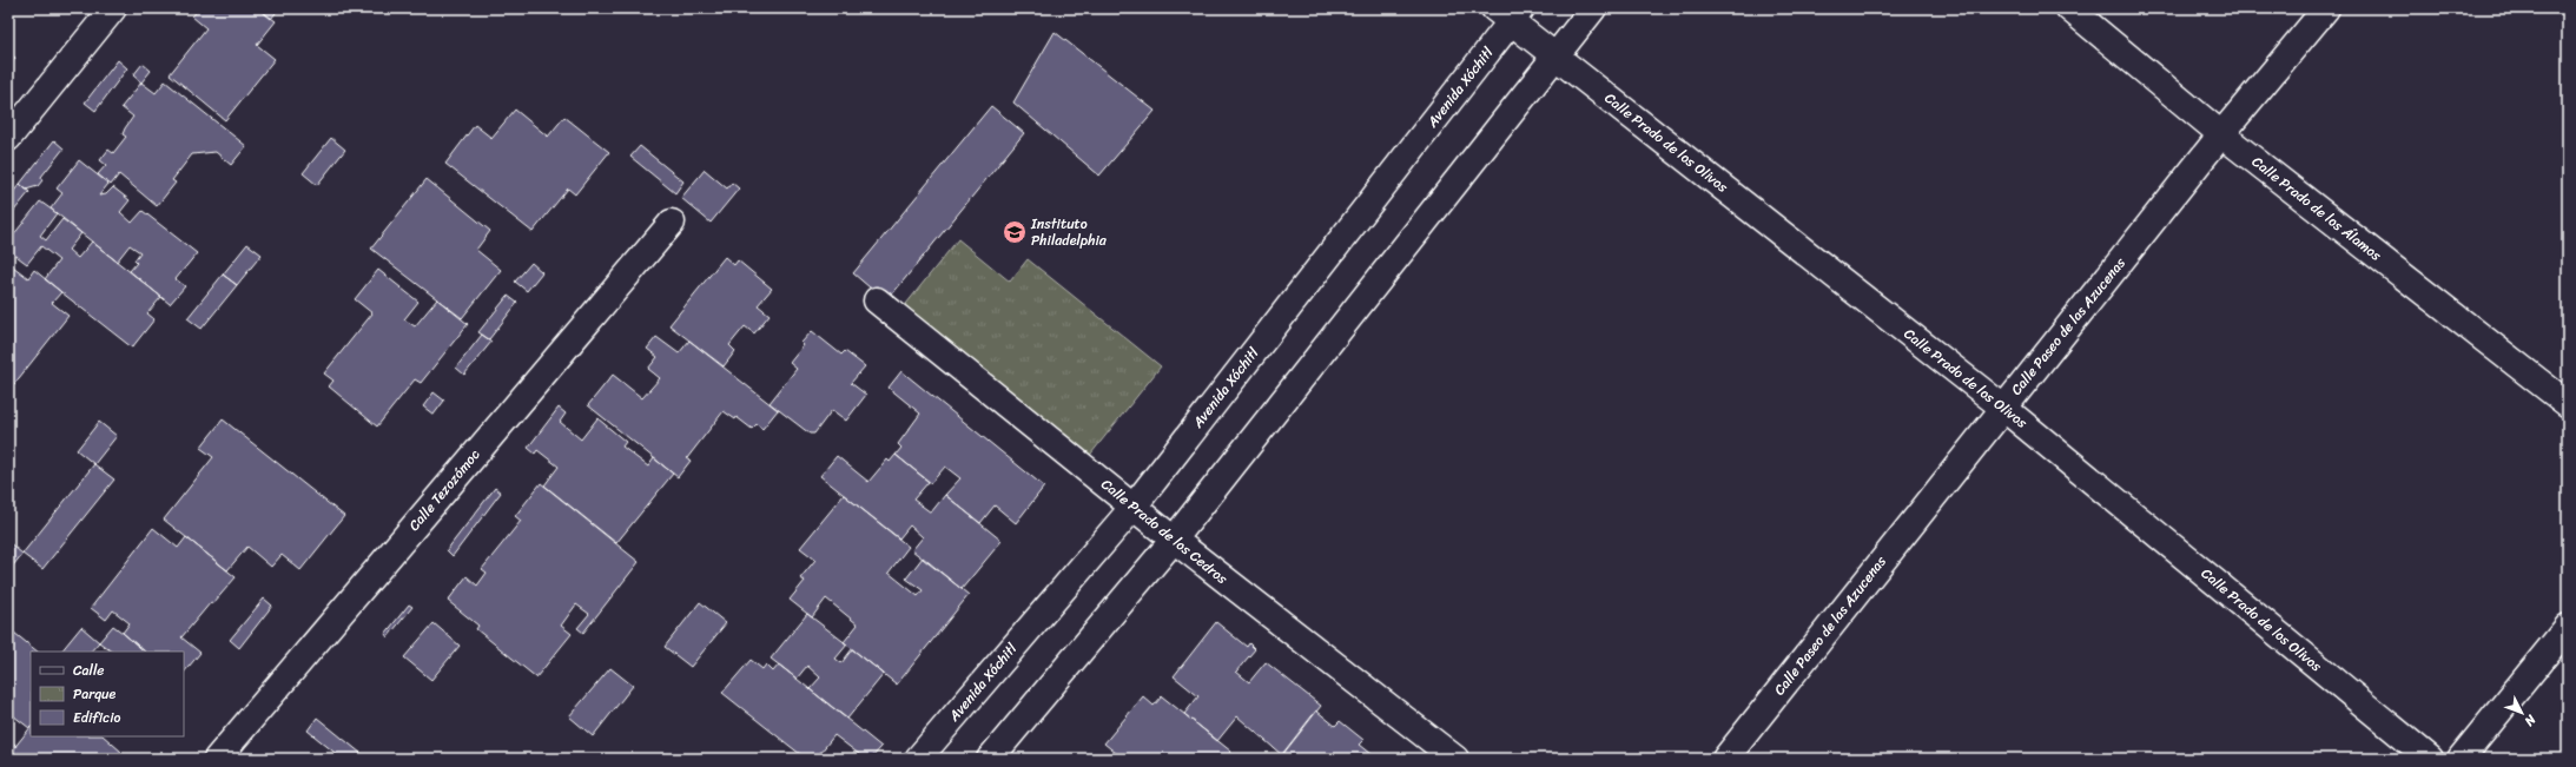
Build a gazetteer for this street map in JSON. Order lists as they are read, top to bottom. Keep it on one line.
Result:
{"streets":{"street":["Avenida Xóchitl","Calle Prado de los Olivos","Calle Prado de los Álamos","Calle Paseo de las Azucenas","Calle Tezozómoc","Calle Prado de los Cedros"]},"crossings":[["Avenida Xóchitl","Calle Prado de los Olivos"],["Avenida Xóchitl","Calle Prado de los Cedros"],["Calle Prado de los Olivos","Calle Paseo de las Azucenas"],["Calle Prado de los Álamos","Calle Paseo de las Azucenas"]],"places":{"school or university":["Instituto Philadelphia"]},"legend":["Calle","Parque","Edificio"],"north":"bottom right"}
